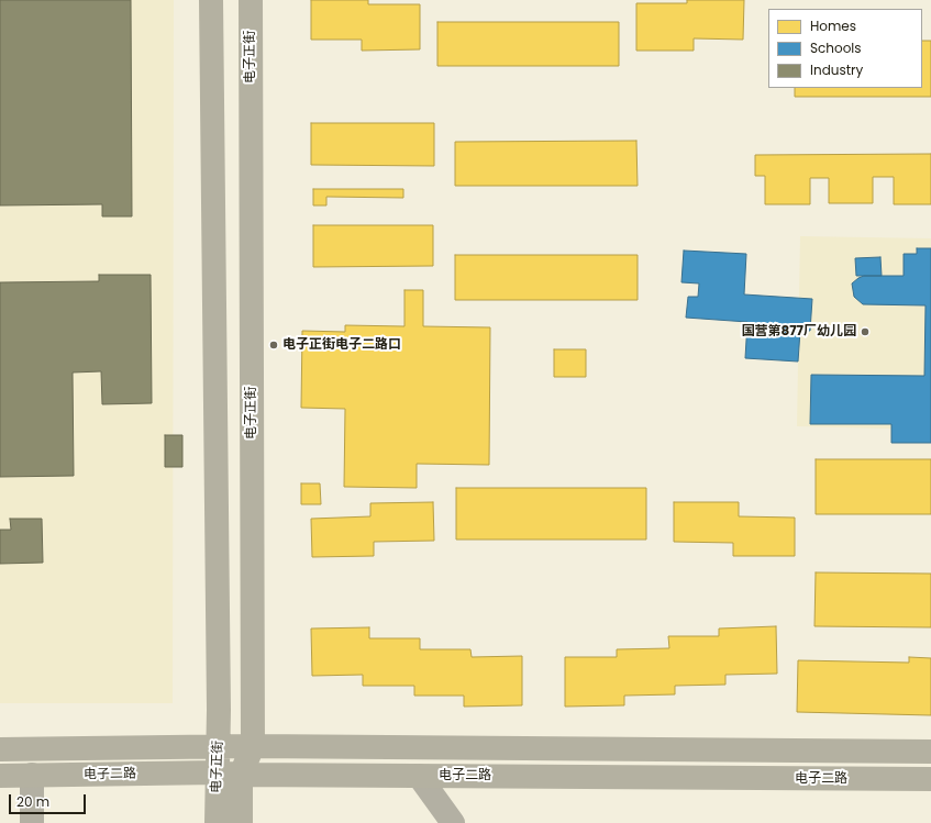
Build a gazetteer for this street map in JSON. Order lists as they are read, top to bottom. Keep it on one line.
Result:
{"streets":{"main road":["电子正街","电子二路"]},"crossings":[["电子正街","电子二路"]],"places":["国营第877厂幼儿园","电子正街电子二路口"],"legend":["Homes","Schools","Industry"],"scale_bar":"20 m"}
